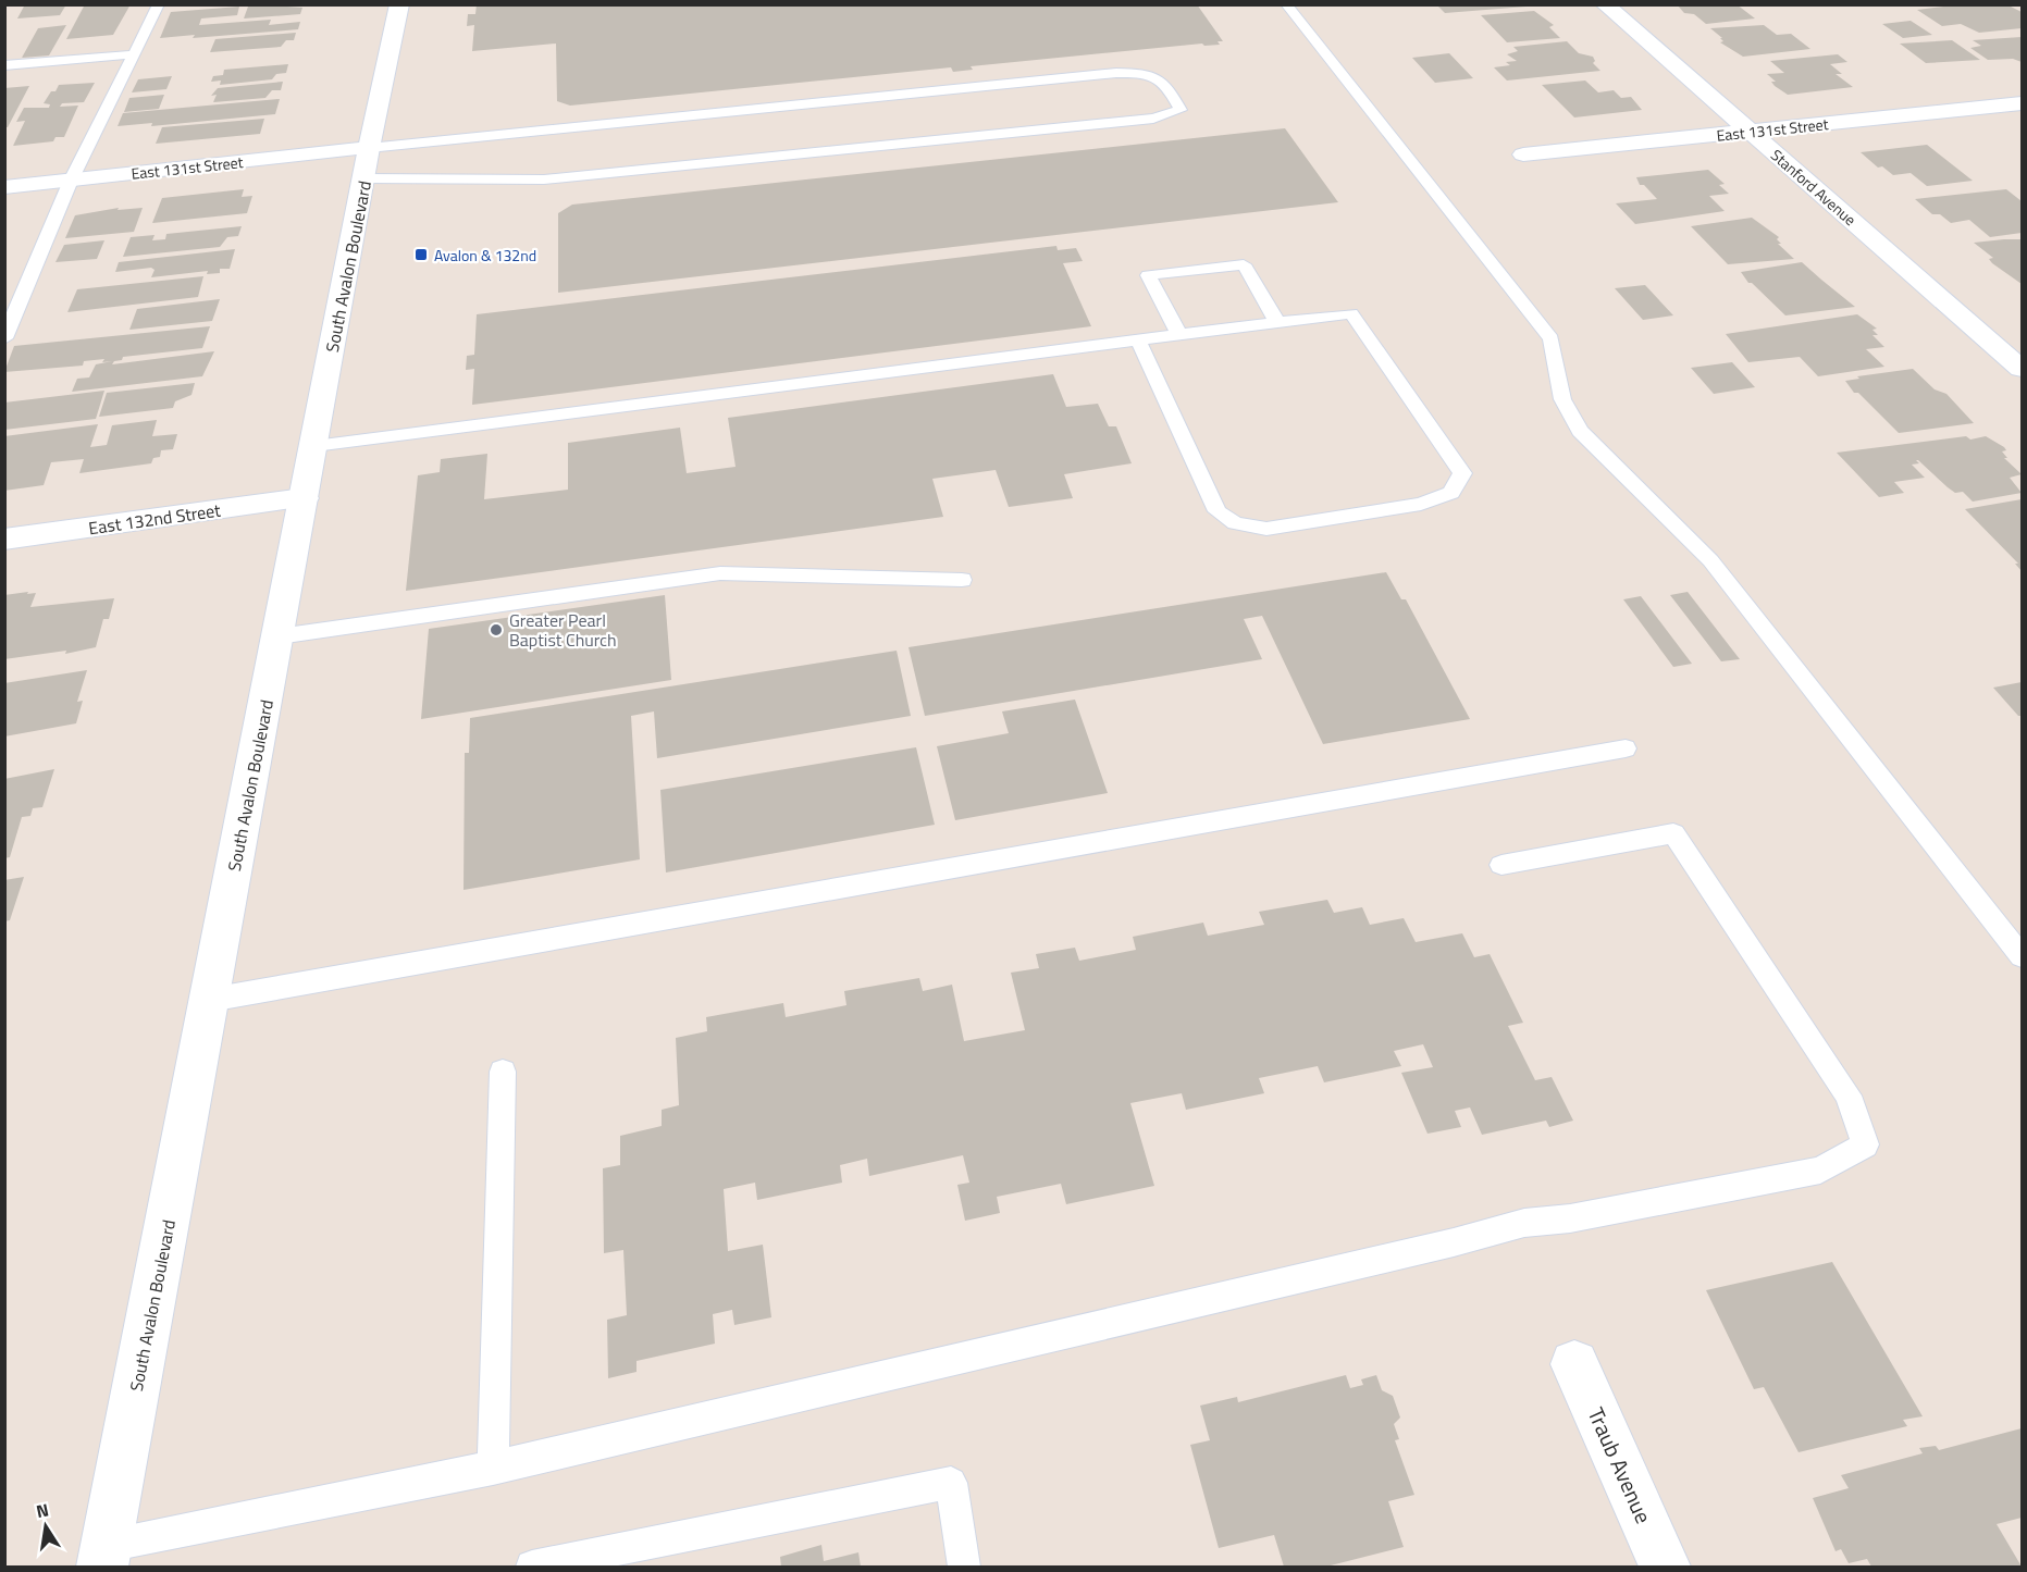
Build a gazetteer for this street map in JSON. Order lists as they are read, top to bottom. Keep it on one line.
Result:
{"streets":{"street":["East 131st Street","Stanford Avenue","South Avalon Boulevard","East 132nd Street","Traub Avenue"]},"crossings":[["East 131st Street","Stanford Avenue"],["East 131st Street","South Avalon Boulevard"],["South Avalon Boulevard","East 132nd Street"]],"places":{"transit":["Avalon & 132nd"],"other":["Greater Pearl Baptist Church"]},"north":"top"}
